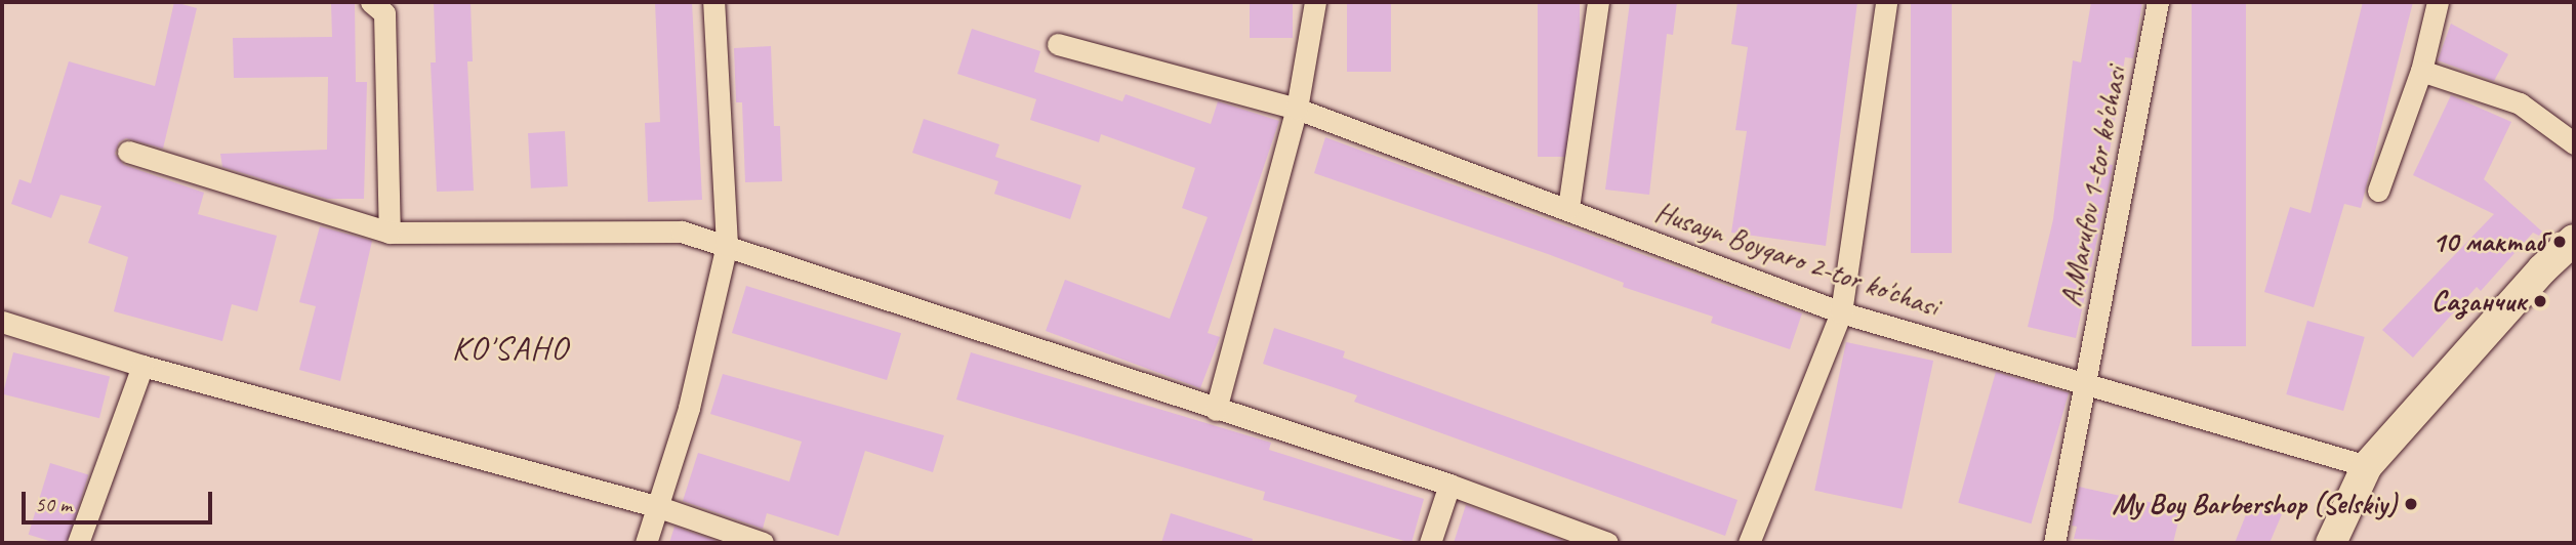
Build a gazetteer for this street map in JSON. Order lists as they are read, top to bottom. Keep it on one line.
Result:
{"streets":{"street":["A.Marufov 1-tor ko'chasi","Husayn Boyqaro 2-tor ko'chasi"]},"crossings":[["A.Marufov 1-tor ko'chasi","Husayn Boyqaro 2-tor ko'chasi"]],"districts":["KO'SAHO"],"places":["10 мактаб","Сазанчик","My Boy Barbershop (Selskiy)"],"scale_bar":"50 m"}
